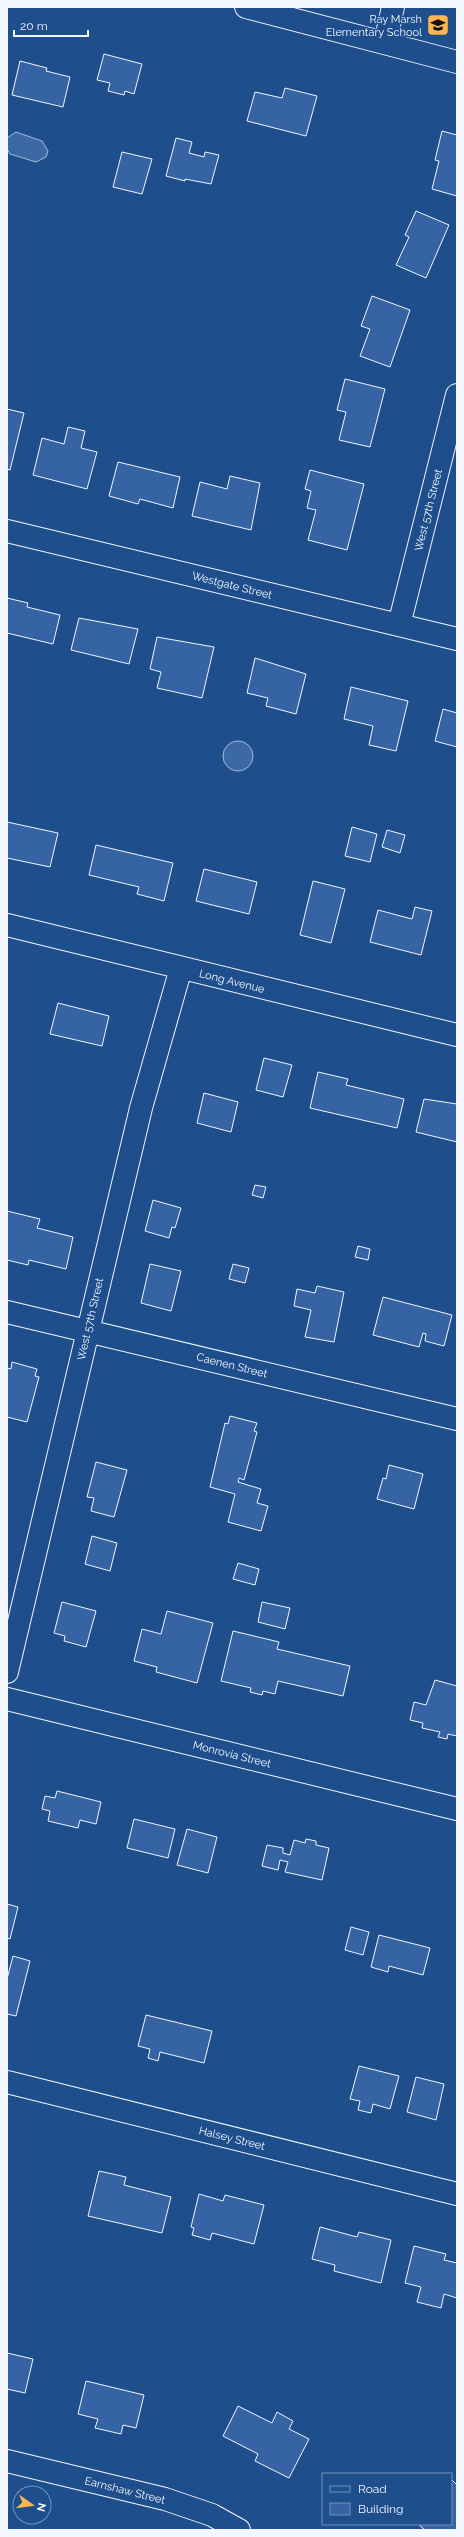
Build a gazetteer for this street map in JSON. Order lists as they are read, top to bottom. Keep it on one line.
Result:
{"streets":{"street":["West 57th Street","Westgate Street","Long Avenue","Caenen Street","Monrovia Street","Halsey Street","Earnshaw Street"]},"crossings":[["West 57th Street","Westgate Street"],["West 57th Street","Long Avenue"],["West 57th Street","Caenen Street"]],"places":{"school or university":["Ray Marsh Elementary School"]},"legend":["Road","Building"],"scale_bar":"20 m","north":"right"}
